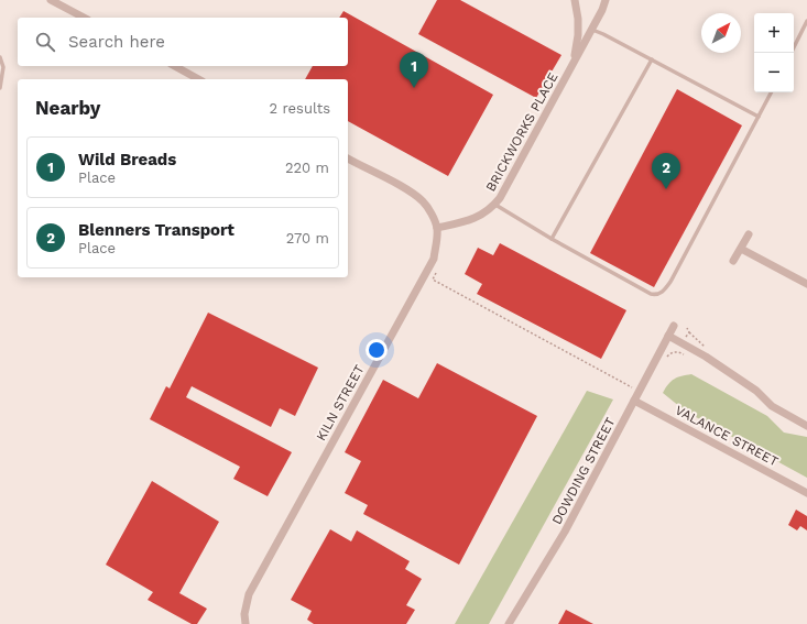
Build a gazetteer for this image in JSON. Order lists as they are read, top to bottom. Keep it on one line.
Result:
{"streets":{"street":["BRICKWORKS PLACE","KILN STREET","VALANCE STREET","DOWDING STREET"]},"crossings":[["BRICKWORKS PLACE","KILN STREET"],["VALANCE STREET","DOWDING STREET"]],"north":"top right","page":{"map_buttons":["+","−"],"search":"Search here","pins":["1","2"],"heading":["Nearby","2 results"],"list":[{"mark":"1","name":"Wild Breads","note":"Place","value":"220 m"},{"mark":"2","name":"Blenners Transport","note":"Place","value":"270 m"}]}}
